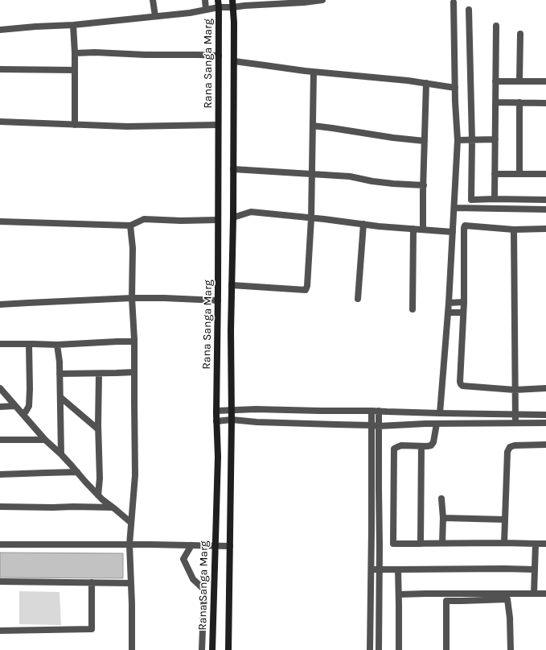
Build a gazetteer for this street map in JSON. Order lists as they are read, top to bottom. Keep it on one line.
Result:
{"streets":{"main road":["Rana Sanga Marg"]}}
